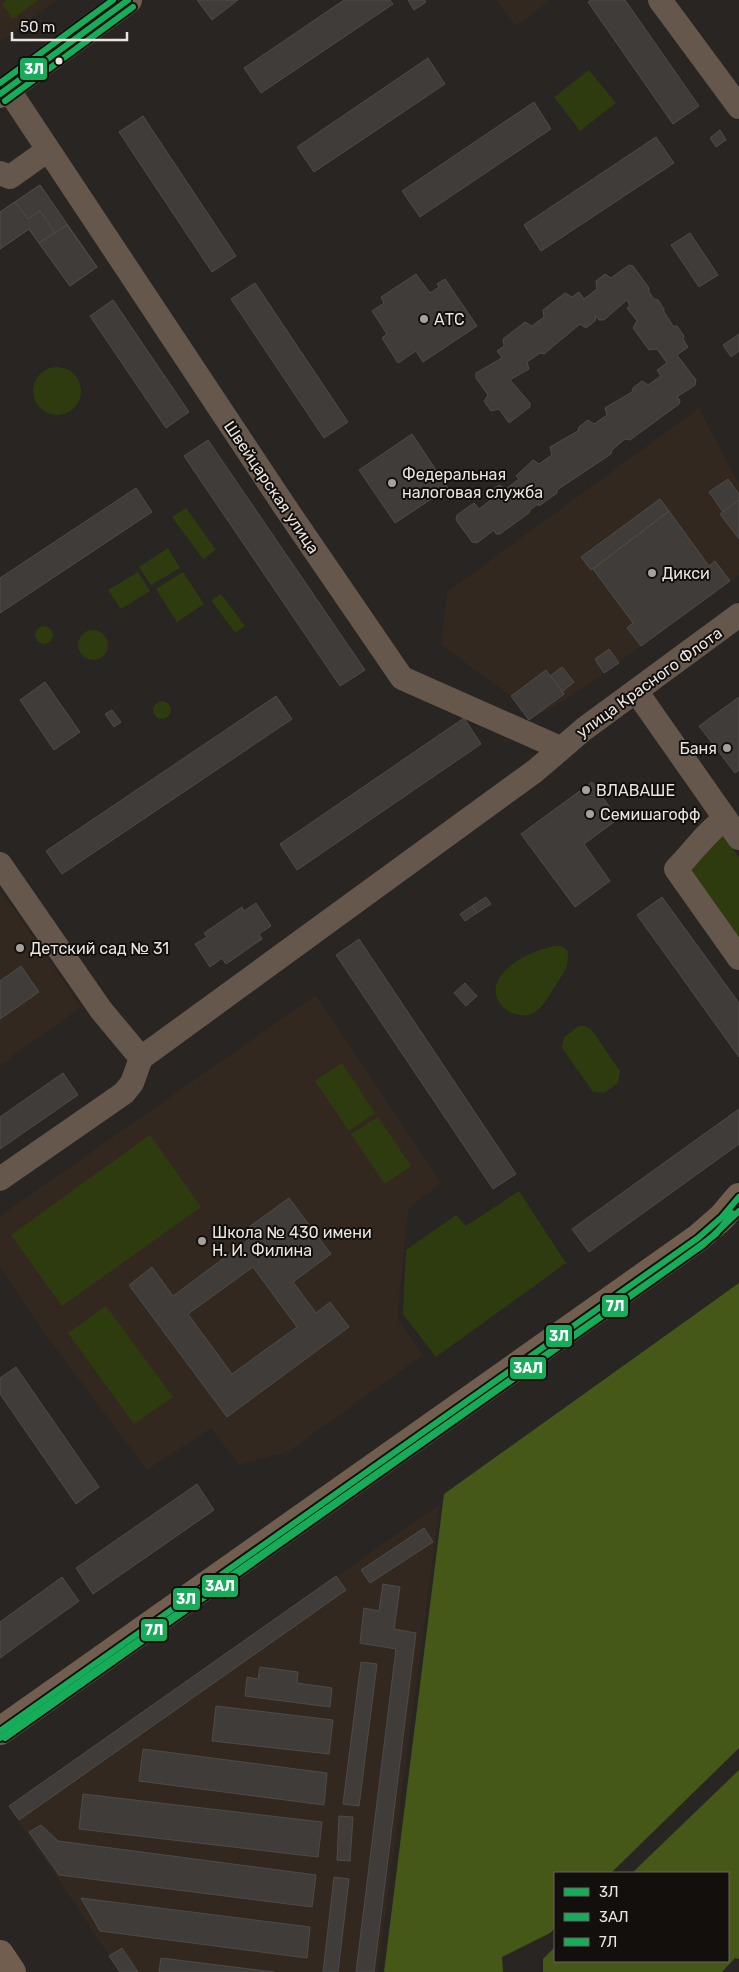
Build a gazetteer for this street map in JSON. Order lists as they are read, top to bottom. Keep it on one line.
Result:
{"streets":{"street":["Швейцарская улица","улица Красного Флота"]},"crossings":[["Швейцарская улица","улица Красного Флота"]],"places":["АТС","Федеральная налоговая служба","Дикси","Баня","ВЛАВАШЕ","Семишагофф","Детский сад № 31","Школа № 430 имени Н. И. Филина"],"lines":["transit line 3Л","transit line 7Л","transit line 3АЛ"],"legend":["3Л","3АЛ","7Л"],"scale_bar":"50 m"}
